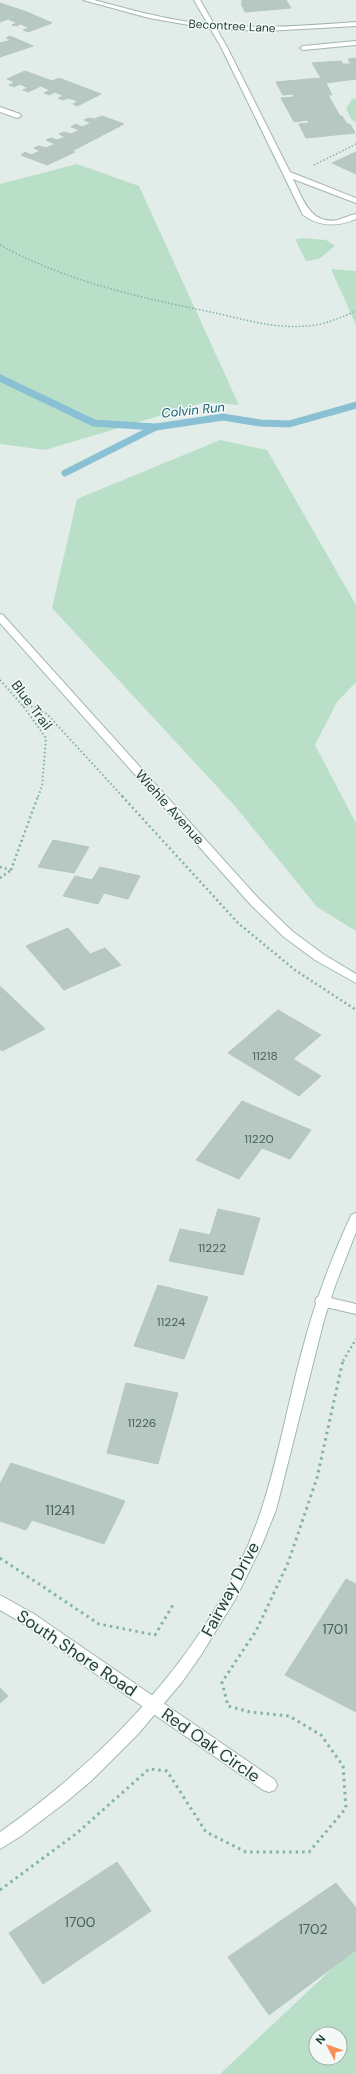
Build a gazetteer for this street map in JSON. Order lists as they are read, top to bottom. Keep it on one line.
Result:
{"streets":{"street":["Becontree Lane","Wiehle Avenue","Fairway Drive","South Shore Road","Red Oak Circle"],"path":["Blue Trail"]},"crossings":[["Fairway Drive","South Shore Road"],["Fairway Drive","Red Oak Circle"],["South Shore Road","Red Oak Circle"]],"water":["Colvin Run"],"house_numbers":["11218","11220","11222","11224","11226","11241","1701","1700","1702"],"north":"top left"}
